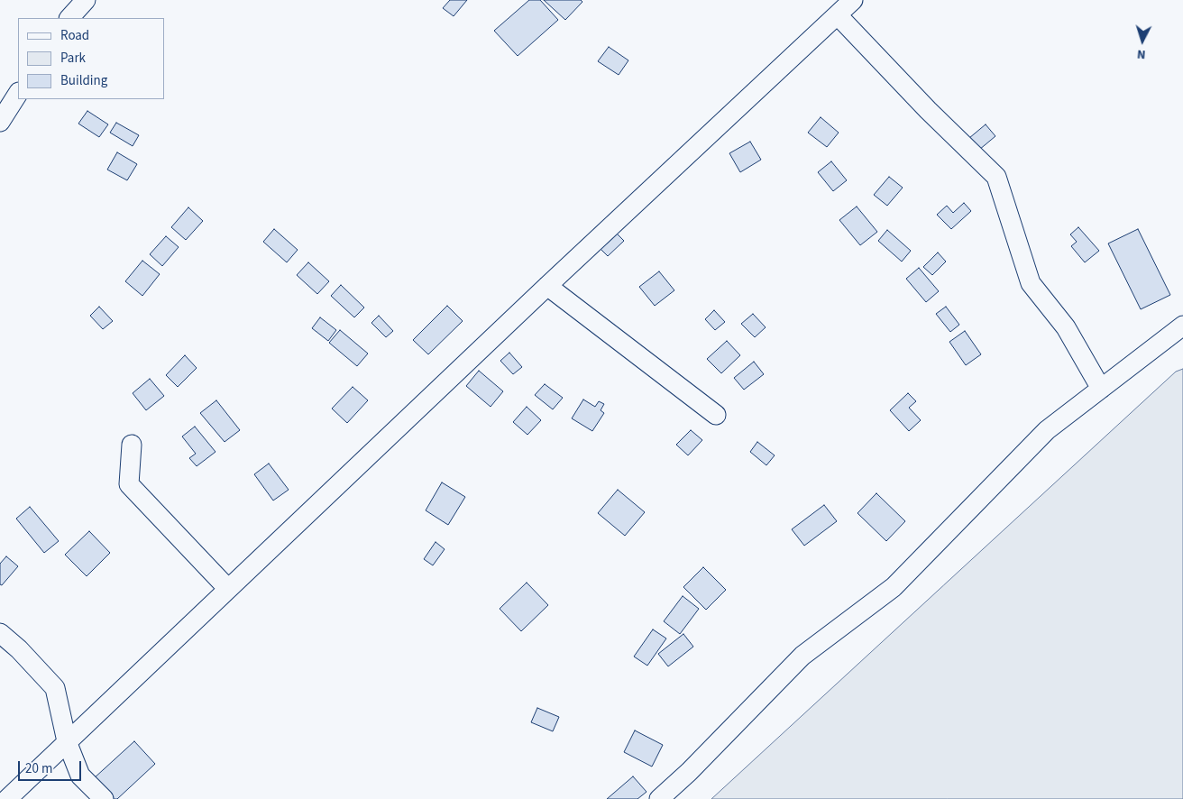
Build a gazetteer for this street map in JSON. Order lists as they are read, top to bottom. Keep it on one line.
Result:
{"legend":["Road","Park","Building"],"scale_bar":"20 m","north":"bottom"}
